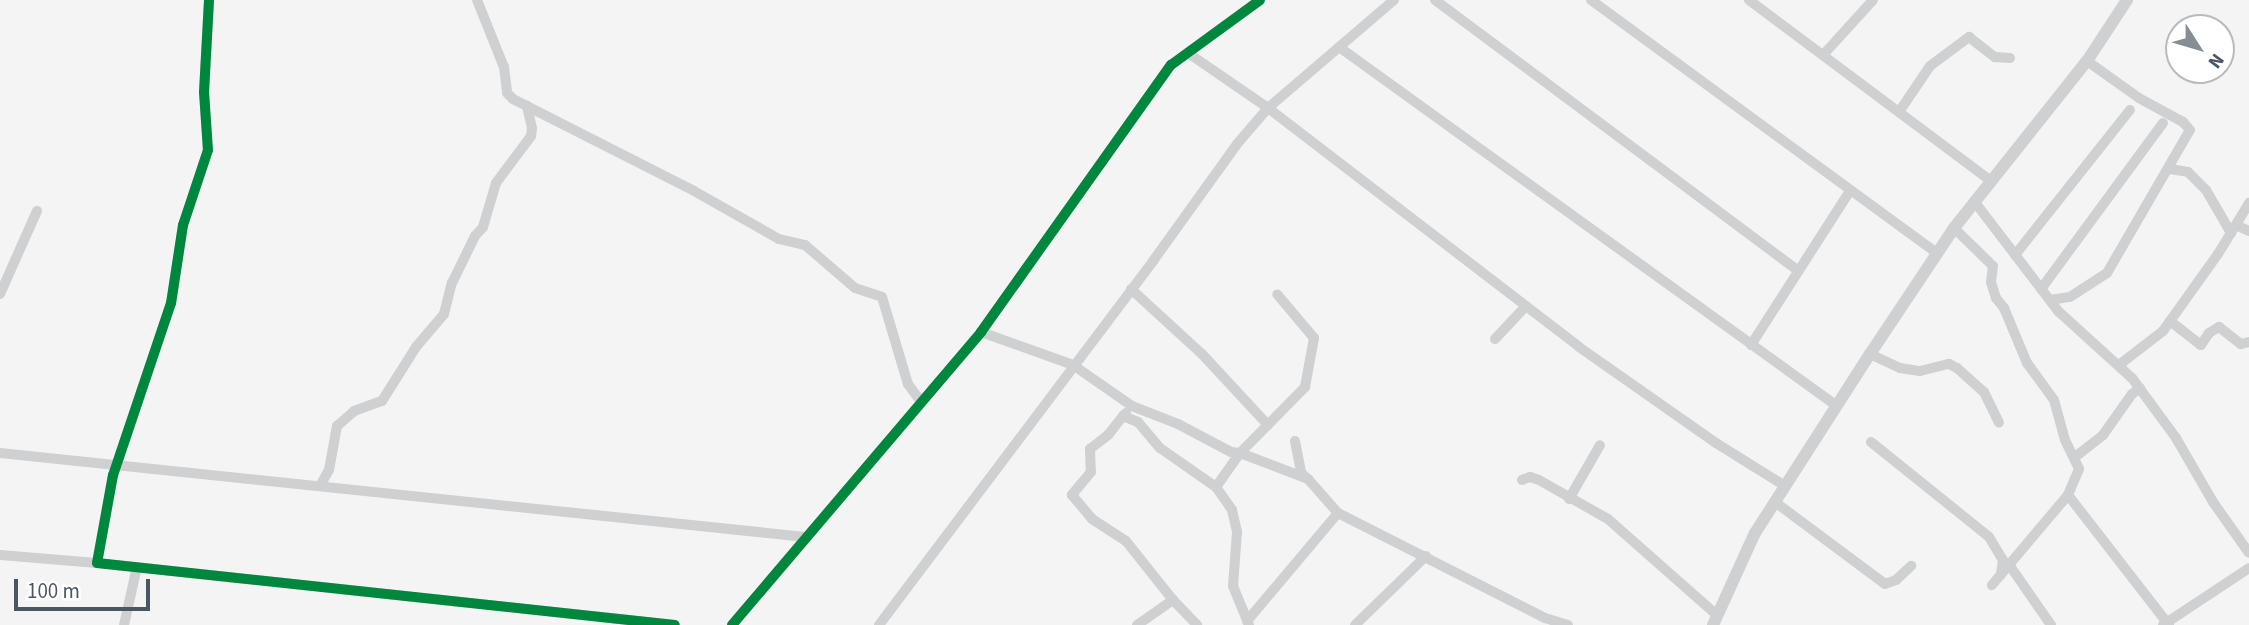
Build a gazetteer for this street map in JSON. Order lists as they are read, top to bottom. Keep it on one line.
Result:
{"scale_bar":"100 m","north":"bottom right"}
